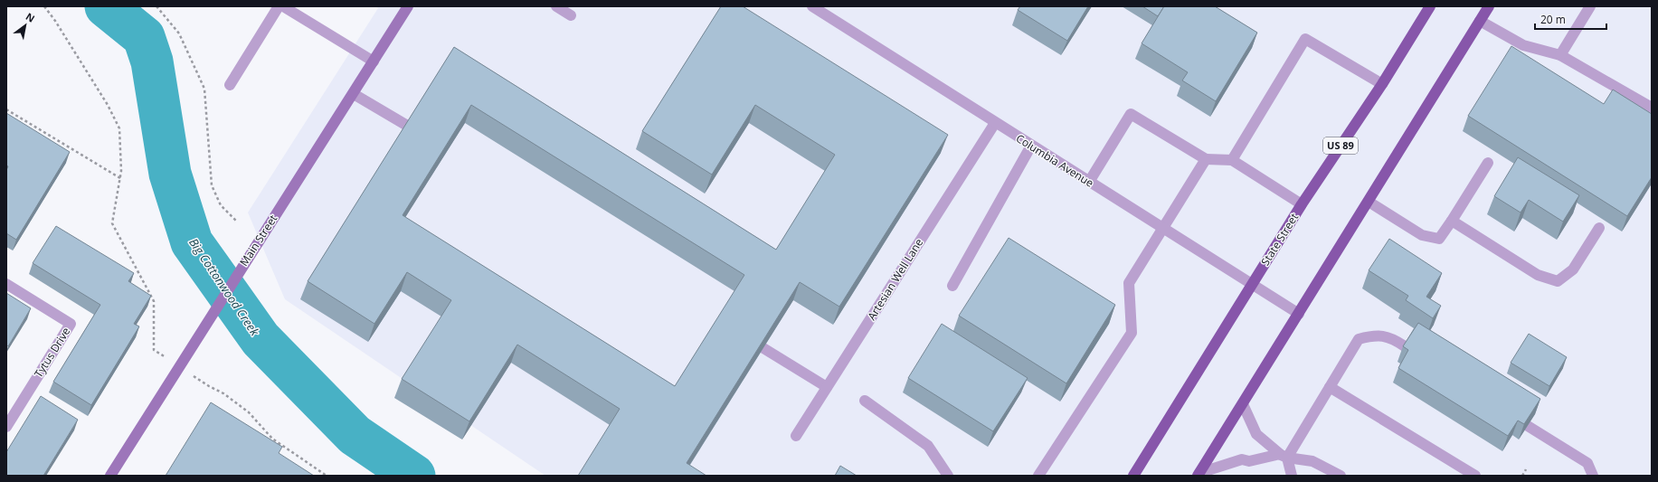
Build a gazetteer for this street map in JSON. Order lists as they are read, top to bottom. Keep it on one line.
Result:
{"streets":{"main road":["US 89","State Street"],"street":["Columbia Avenue","Main Street","Artesian Well Lane","Tytus Drive"]},"crossings":[["Columbia Avenue","State Street"],["Columbia Avenue","Artesian Well Lane"]],"water":["Big Cottonwood Creek"],"scale_bar":"20 m","north":"top right"}
